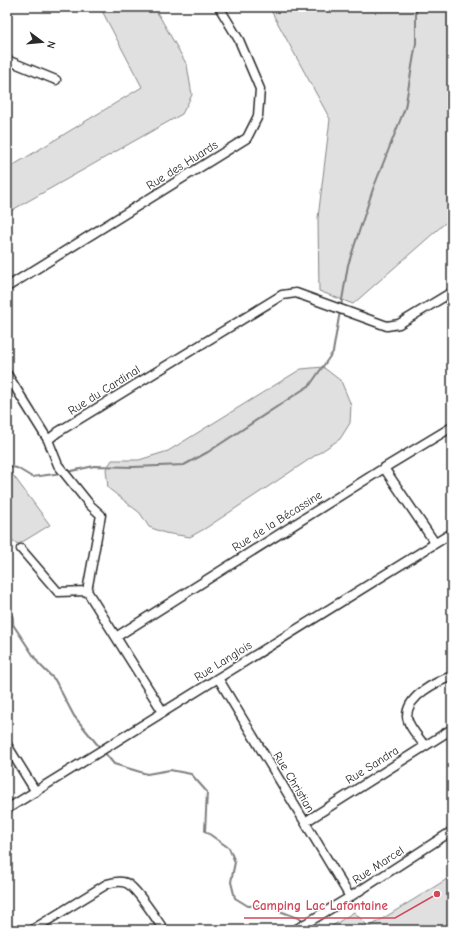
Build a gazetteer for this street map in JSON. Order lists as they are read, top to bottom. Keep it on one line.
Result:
{"streets":{"street":["Rue des Huards","Rue du Cardinal","Rue de la Bécassine","Rue Langlois","Rue Sandra","Rue Christian","Rue Marcel"]},"crossings":[["Rue Langlois","Rue Christian"],["Rue Sandra","Rue Christian"],["Rue Christian","Rue Marcel"]],"places":["Camping Lac Lafontaine"],"north":"right"}
